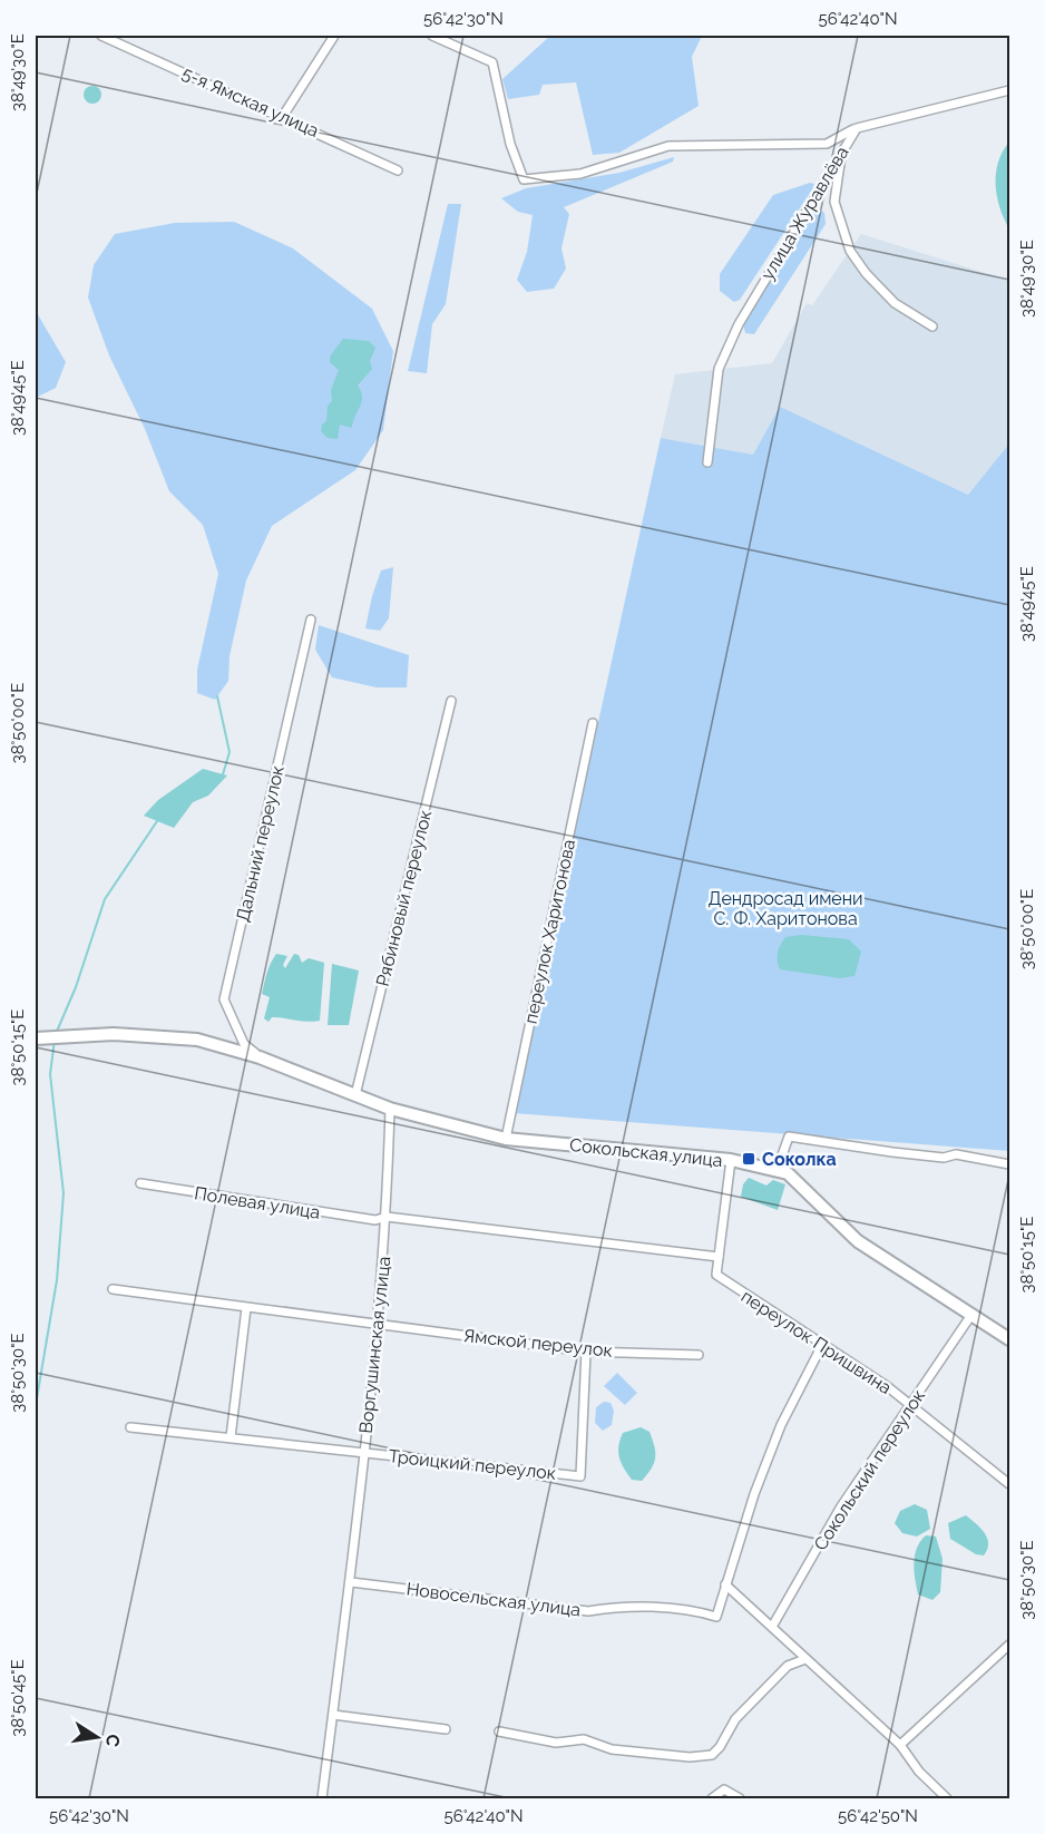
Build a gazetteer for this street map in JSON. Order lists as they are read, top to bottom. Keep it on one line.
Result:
{"streets":{"street":["5-я Ямская улица","улица Журавлёва","Дальний переулок","Рябиновый переулок","переулок Харитонова","Сокольская улица","Полевая улица","переулок Пришвина","Ямской переулок","Воргушинская улица","Троицкий переулок","Сокольский переулок","Новосельская улица"]},"crossings":[["Дальний переулок","Сокольская улица"],["Рябиновый переулок","Сокольская улица"],["переулок Харитонова","Сокольская улица"],["Сокольская улица","Воргушинская улица"],["Сокольская улица","Сокольский переулок"],["Полевая улица","Воргушинская улица"],["переулок Пришвина","Сокольский переулок"],["Ямской переулок","Воргушинская улица"],["Ямской переулок","Троицкий переулок"],["Воргушинская улица","Троицкий переулок"],["Воргушинская улица","Новосельская улица"]],"parks":["Дендросад имени С. Ф. Харитонова"],"places":{"transit":["Соколка"]},"north":"right","coordinates":["56°42'30\"N","56°42'40\"N","38°49'30\"E","38°49'45\"E","38°50'00\"E","38°50'15\"E","38°50'30\"E","38°50'45\"E","56°42'50\"N"]}
